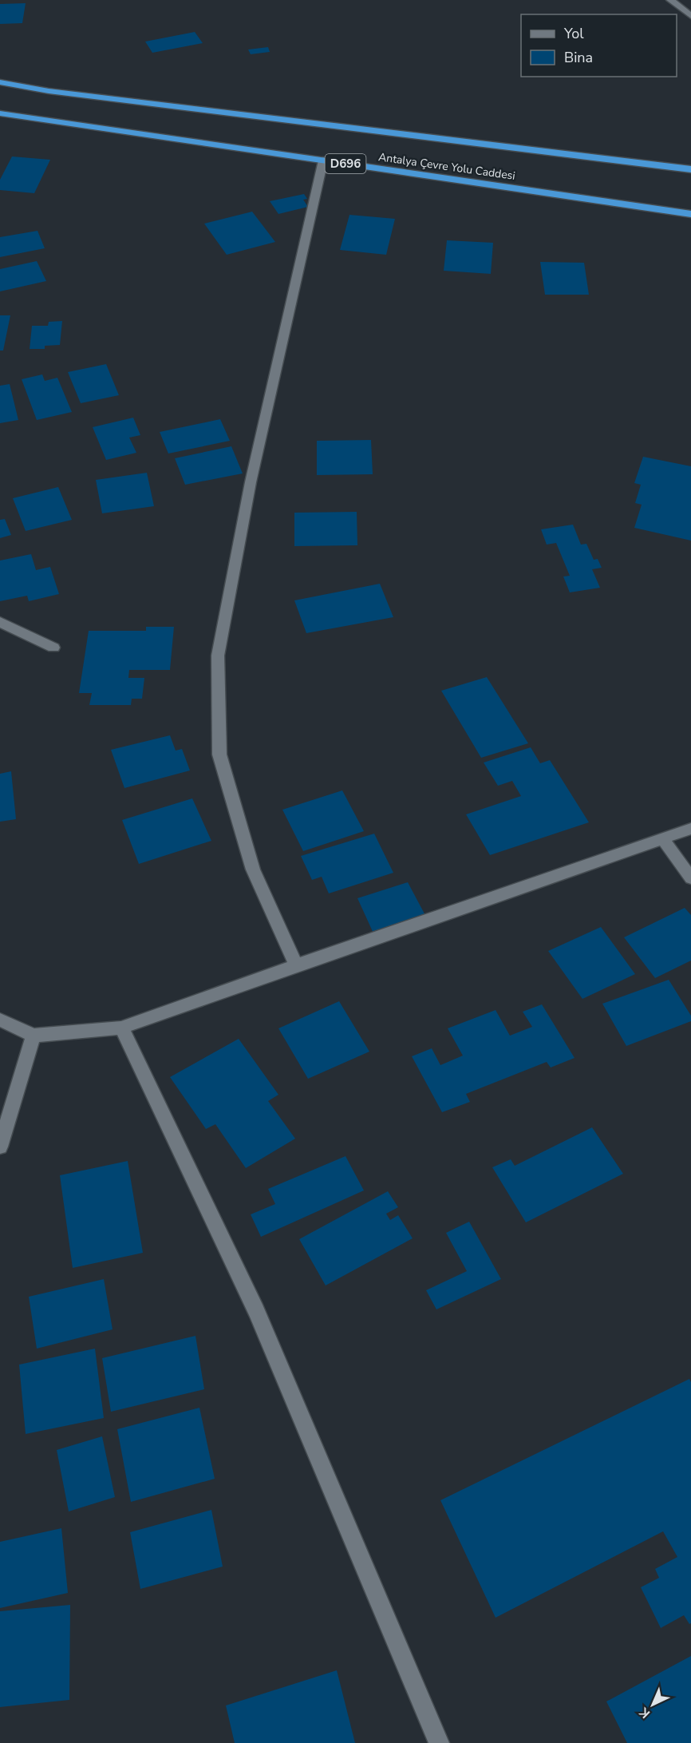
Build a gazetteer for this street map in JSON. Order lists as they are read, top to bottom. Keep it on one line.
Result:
{"streets":{"highway":["D696","Antalya Çevre Yolu Caddesi"]},"legend":["Yol","Bina"],"north":"bottom left"}
